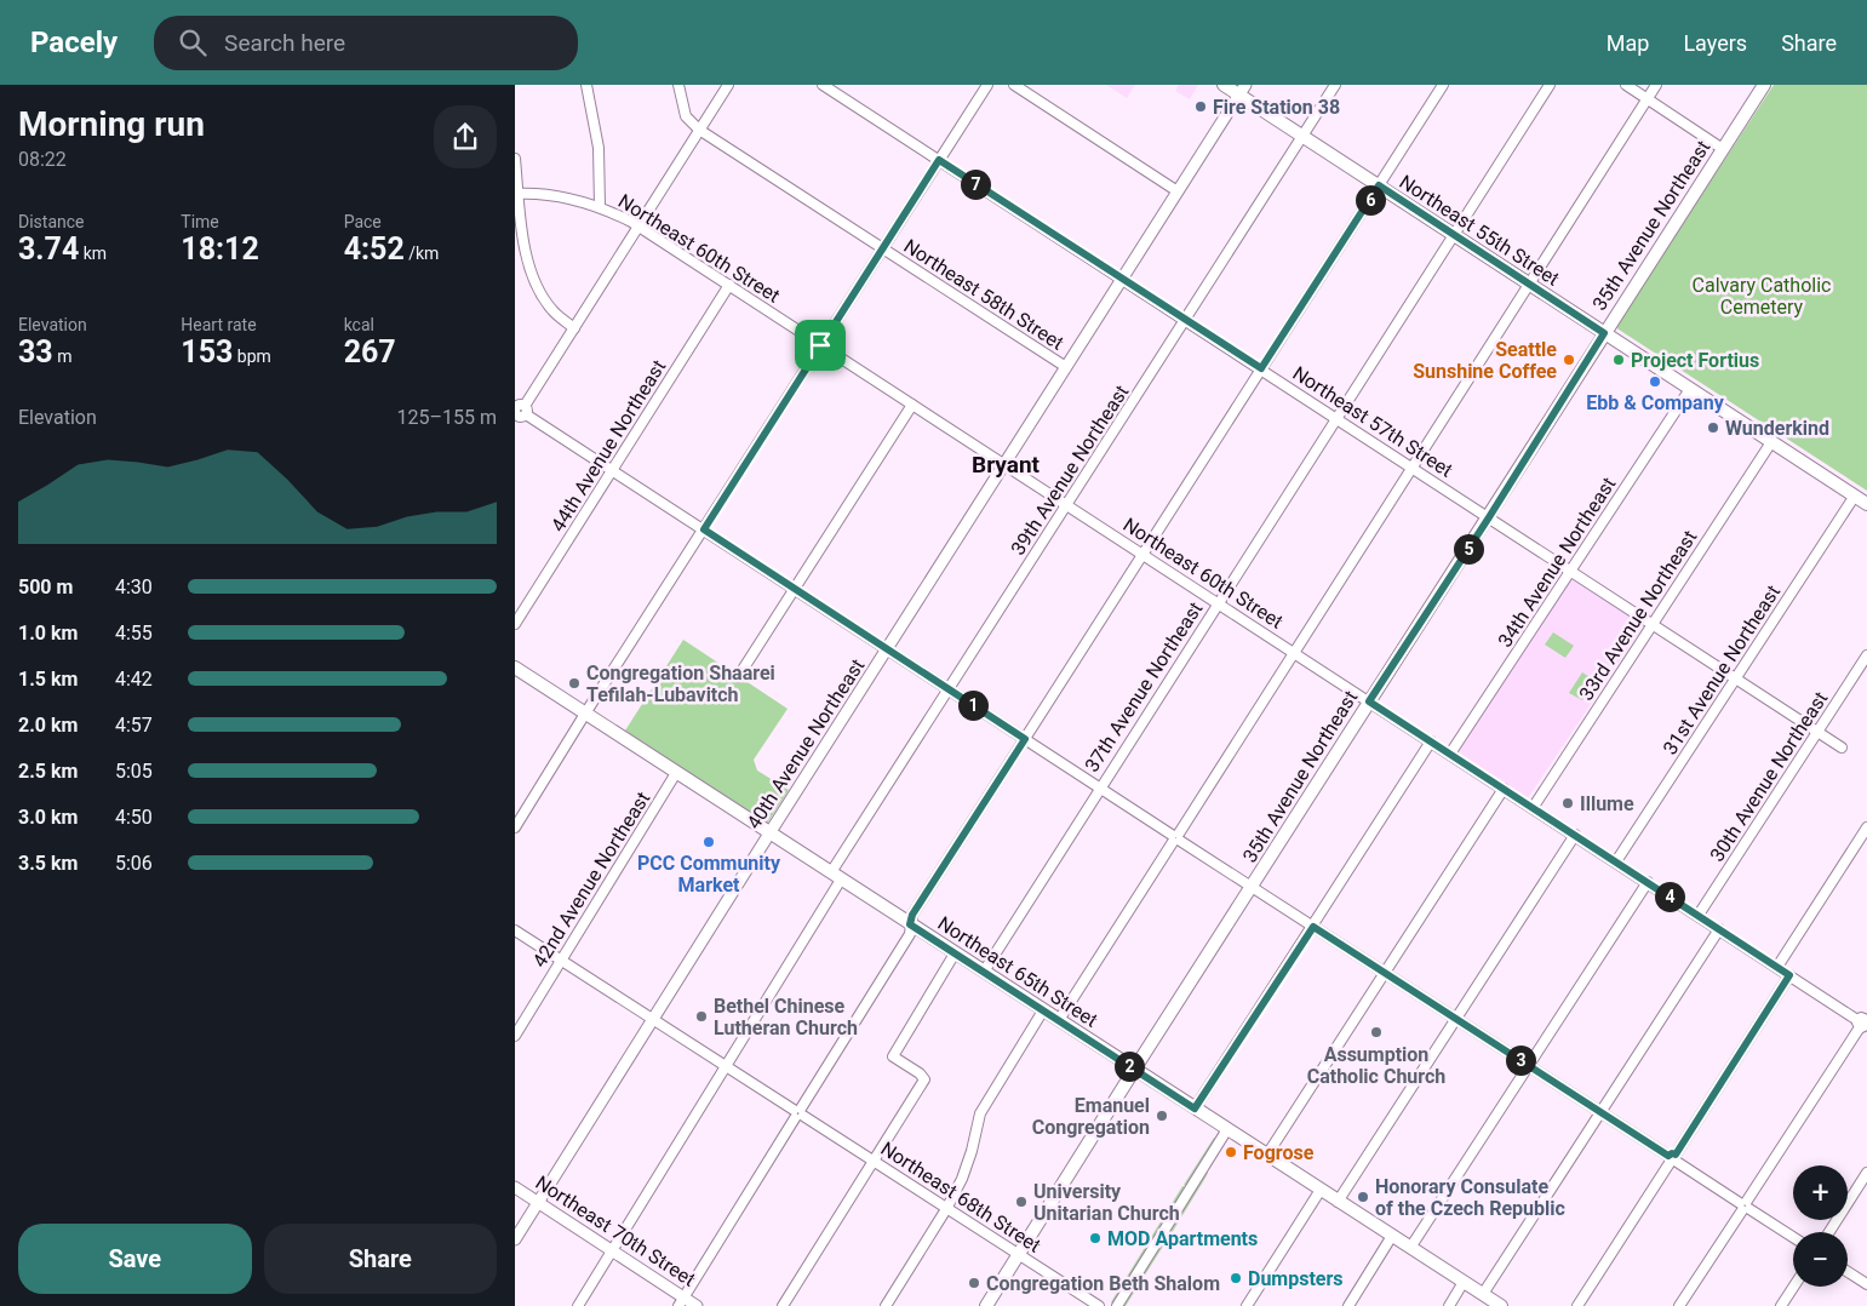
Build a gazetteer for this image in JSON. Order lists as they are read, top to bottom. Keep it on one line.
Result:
{"streets":{"main road":["35th Avenue Northeast","Northeast 55th Street","Northeast 65th Street"],"street":["Northeast 60th Street","Northeast 58th Street","Northeast 57th Street","44th Avenue Northeast","39th Avenue Northeast","34th Avenue Northeast","33rd Avenue Northeast","31st Avenue Northeast","37th Avenue Northeast","40th Avenue Northeast","30th Avenue Northeast","42nd Avenue Northeast","Northeast 68th Street","Northeast 70th Street"]},"crossings":[["35th Avenue Northeast","Northeast 55th Street"],["35th Avenue Northeast","Northeast 60th Street"],["35th Avenue Northeast","Northeast 57th Street"],["35th Avenue Northeast","Northeast 65th Street"],["35th Avenue Northeast","Northeast 68th Street"],["Northeast 55th Street","39th Avenue Northeast"],["Northeast 55th Street","34th Avenue Northeast"],["Northeast 55th Street","33rd Avenue Northeast"],["Northeast 55th Street","31st Avenue Northeast"],["Northeast 55th Street","37th Avenue Northeast"],["Northeast 55th Street","40th Avenue Northeast"],["Northeast 60th Street","44th Avenue Northeast"],["Northeast 60th Street","39th Avenue Northeast"],["Northeast 60th Street","34th Avenue Northeast"],["Northeast 60th Street","33rd Avenue Northeast"],["Northeast 60th Street","31st Avenue Northeast"],["Northeast 60th Street","37th Avenue Northeast"],["Northeast 60th Street","40th Avenue Northeast"],["Northeast 60th Street","30th Avenue Northeast"],["Northeast 58th Street","40th Avenue Northeast"],["Northeast 57th Street","39th Avenue Northeast"],["Northeast 57th Street","34th Avenue Northeast"],["Northeast 57th Street","33rd Avenue Northeast"],["Northeast 57th Street","31st Avenue Northeast"],["Northeast 57th Street","37th Avenue Northeast"],["Northeast 57th Street","40th Avenue Northeast"],["Northeast 57th Street","30th Avenue Northeast"],["39th Avenue Northeast","Northeast 65th Street"],["39th Avenue Northeast","Northeast 68th Street"],["39th Avenue Northeast","Northeast 70th Street"],["37th Avenue Northeast","Northeast 65th Street"],["40th Avenue Northeast","Northeast 65th Street"],["40th Avenue Northeast","Northeast 68th Street"],["40th Avenue Northeast","Northeast 70th Street"],["42nd Avenue Northeast","Northeast 65th Street"],["42nd Avenue Northeast","Northeast 68th Street"]],"districts":["Bryant"],"parks":["Calvary Catholic Cemetery"],"places":["Fire Station 38","Seattle Sunshine Coffee","Project Fortius","Ebb & Company","Wunderkind","Congregation Shaarei Tefilah-Lubavitch","Illume","PCC Community Market","Bethel Chinese Lutheran Church","Assumption Catholic Church","Emanuel Congregation","Fogrose","Honorary Consulate of the Czech Republic","University Unitarian Church","MOD Apartments","Dumpsters","Congregation Beth Shalom"],"page":{"header":"Pacely","search":"Search here","nav":["Map","Layers","Share"],"heading":["Morning run","08:22"],"pins":["7","6","5","1","4","3","2"],"stats":[["Distance","3.74 km"],["Time","18:12"],["Pace","4:52 /km"],["Elevation","33 m"],["Heart rate","153 bpm"],["kcal","267"]],"chart":["Elevation","125–155 m"],"list":[{"name":"500 m","note":"4:30"},{"name":"1.0 km","note":"4:55"},{"name":"1.5 km","note":"4:42"},{"name":"2.0 km","note":"4:57"},{"name":"2.5 km","note":"5:05"},{"name":"3.0 km","note":"4:50"},{"name":"3.5 km","note":"5:06"}],"map_buttons":["+","−"],"buttons":["Save","Share"]}}
